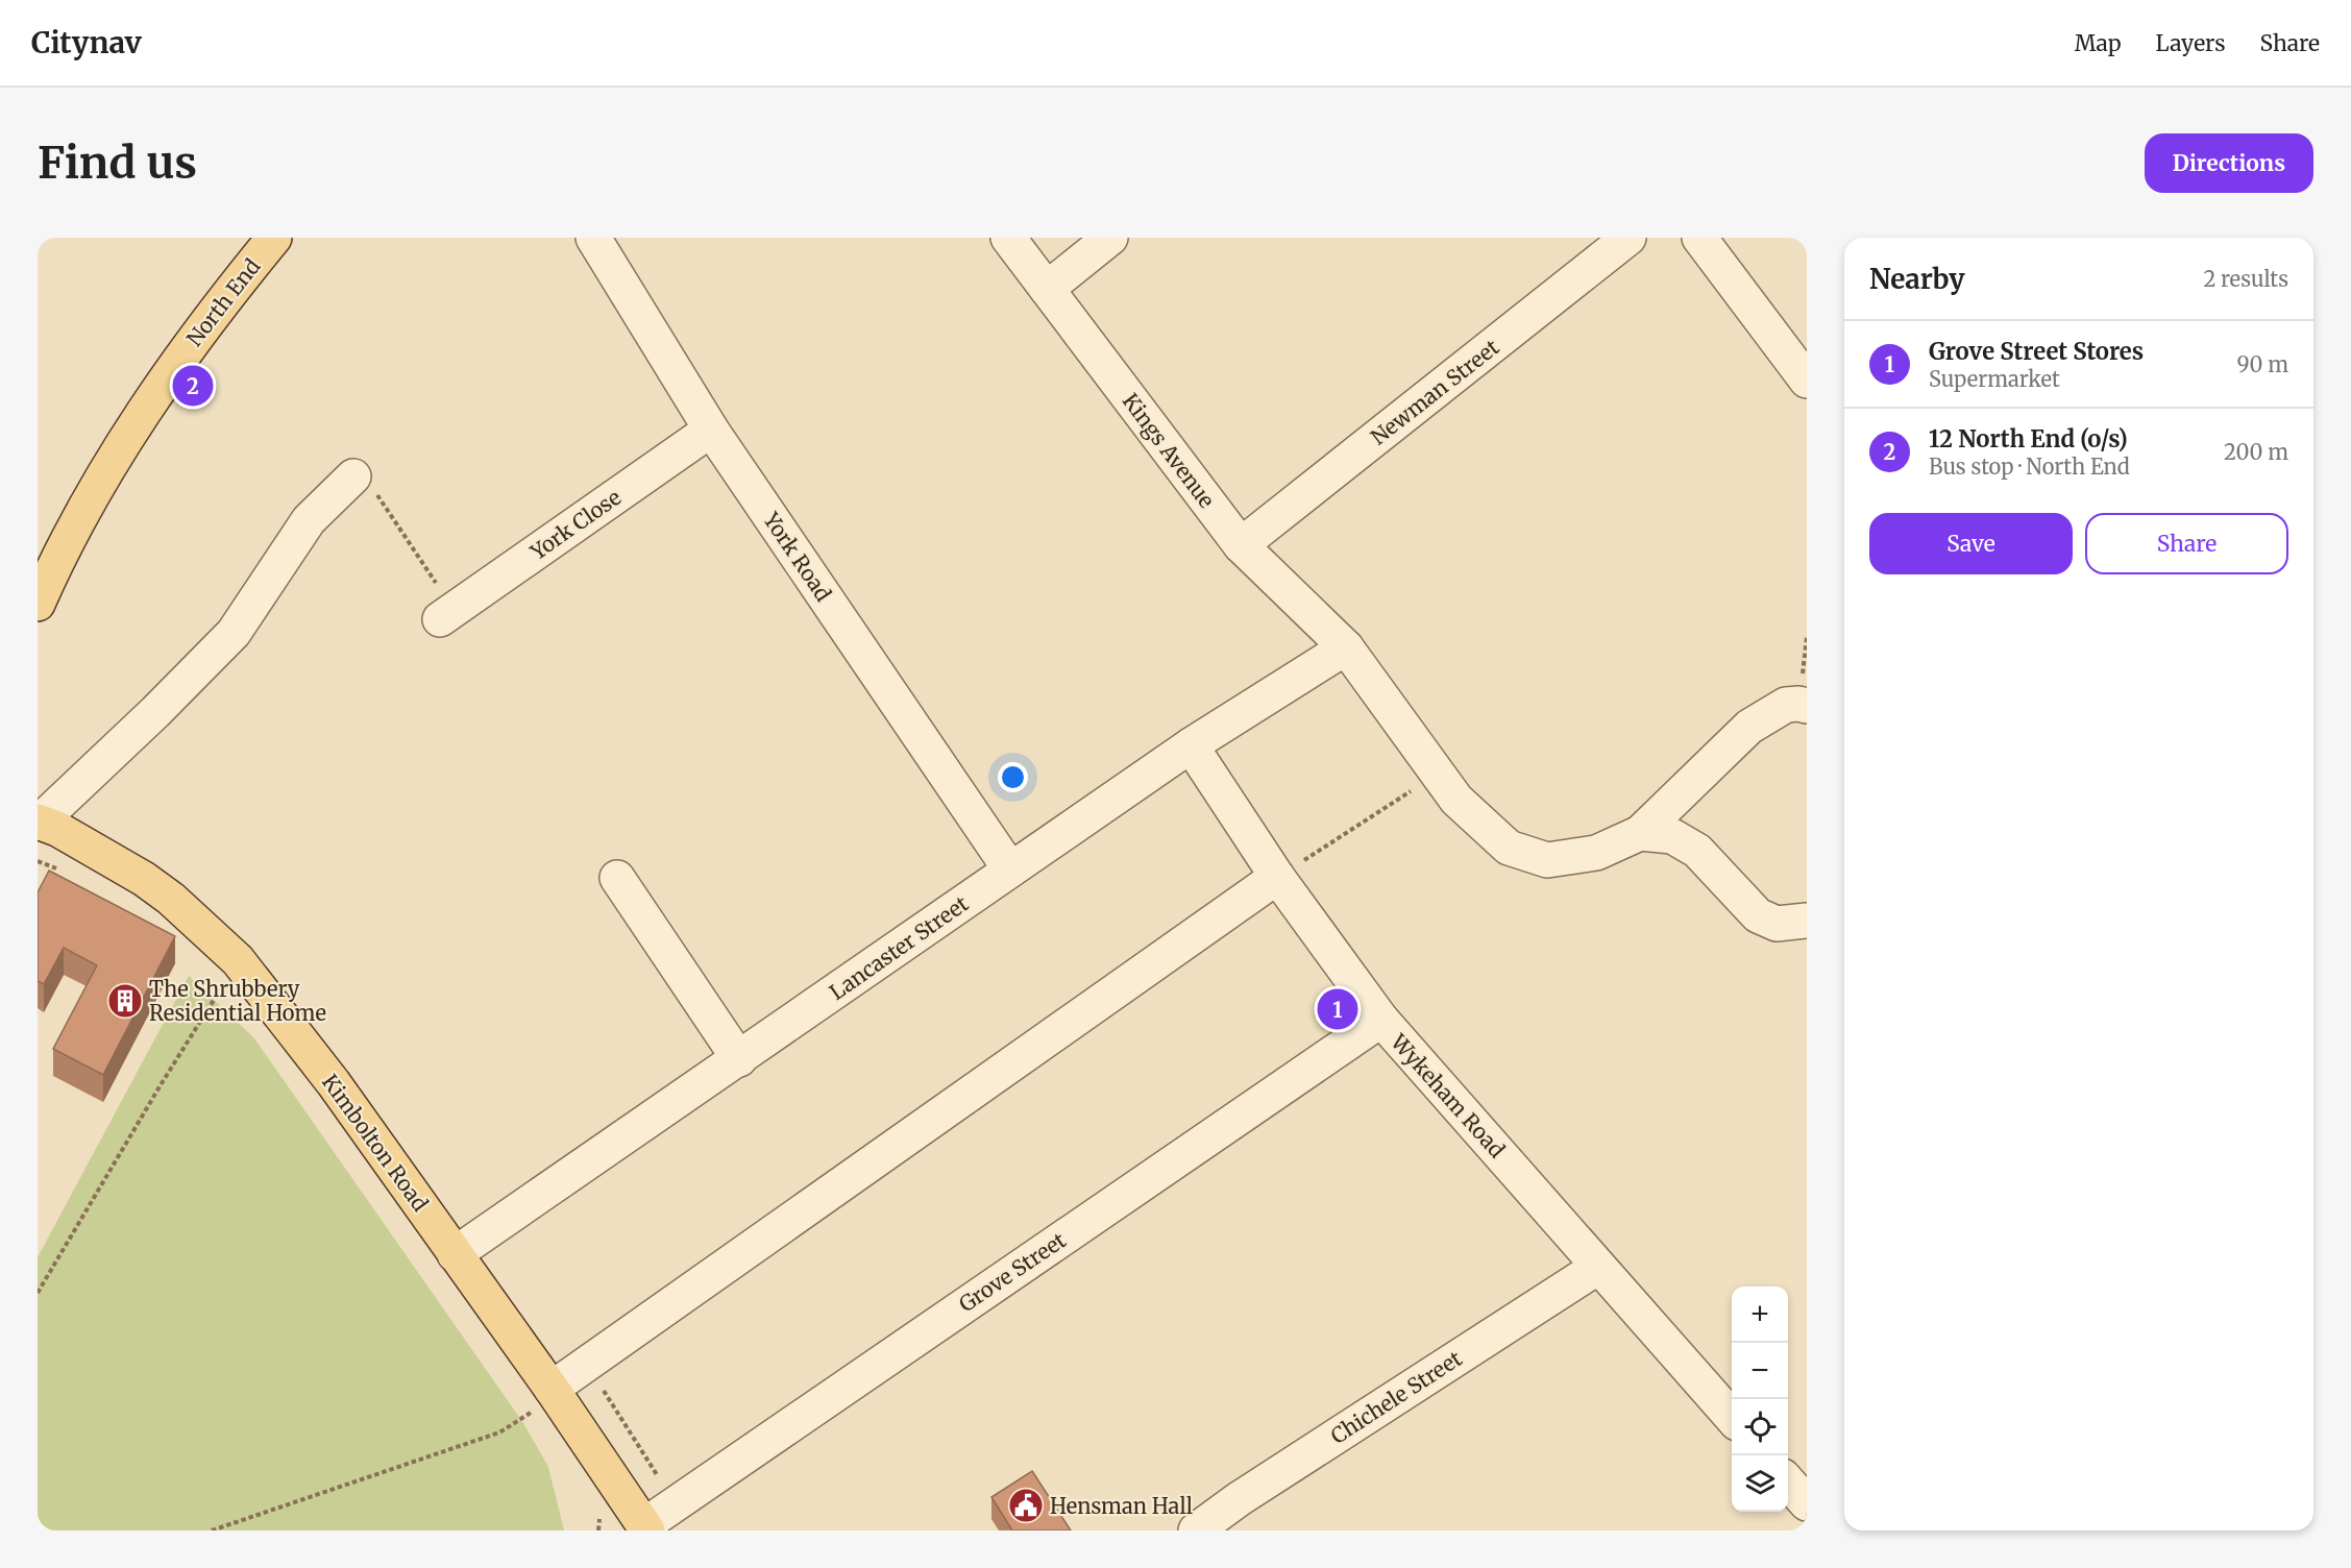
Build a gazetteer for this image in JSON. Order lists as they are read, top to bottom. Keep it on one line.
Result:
{"streets":{"main road":["North End","Kimbolton Road"],"street":["Newman Street","Kings Avenue","York Close","York Road","Lancaster Street","Wykeham Road","Grove Street","Chichele Street"]},"crossings":[["Newman Street","Kings Avenue"],["Kings Avenue","Lancaster Street"],["York Close","York Road"],["York Road","Lancaster Street"],["Lancaster Street","Wykeham Road"],["Lancaster Street","Kimbolton Road"],["Wykeham Road","Grove Street"],["Wykeham Road","Chichele Street"],["Kimbolton Road","Grove Street"]],"places":{"building":["The Shrubbery Residential Home"],"public building":["Hensman Hall"]},"page":{"header":"Citynav","nav":["Map","Layers","Share"],"buttons":["Directions",["Save","Share"]],"title":"Find us","heading":["Nearby","2 results"],"list":[{"mark":"1","name":"Grove Street Stores","note":"Supermarket","value":"90 m"},{"mark":"2","name":"12 North End (o/s)","note":"Bus stop · North End","value":"200 m"}],"pins":["2","1"],"map_buttons":["+","−"]}}
